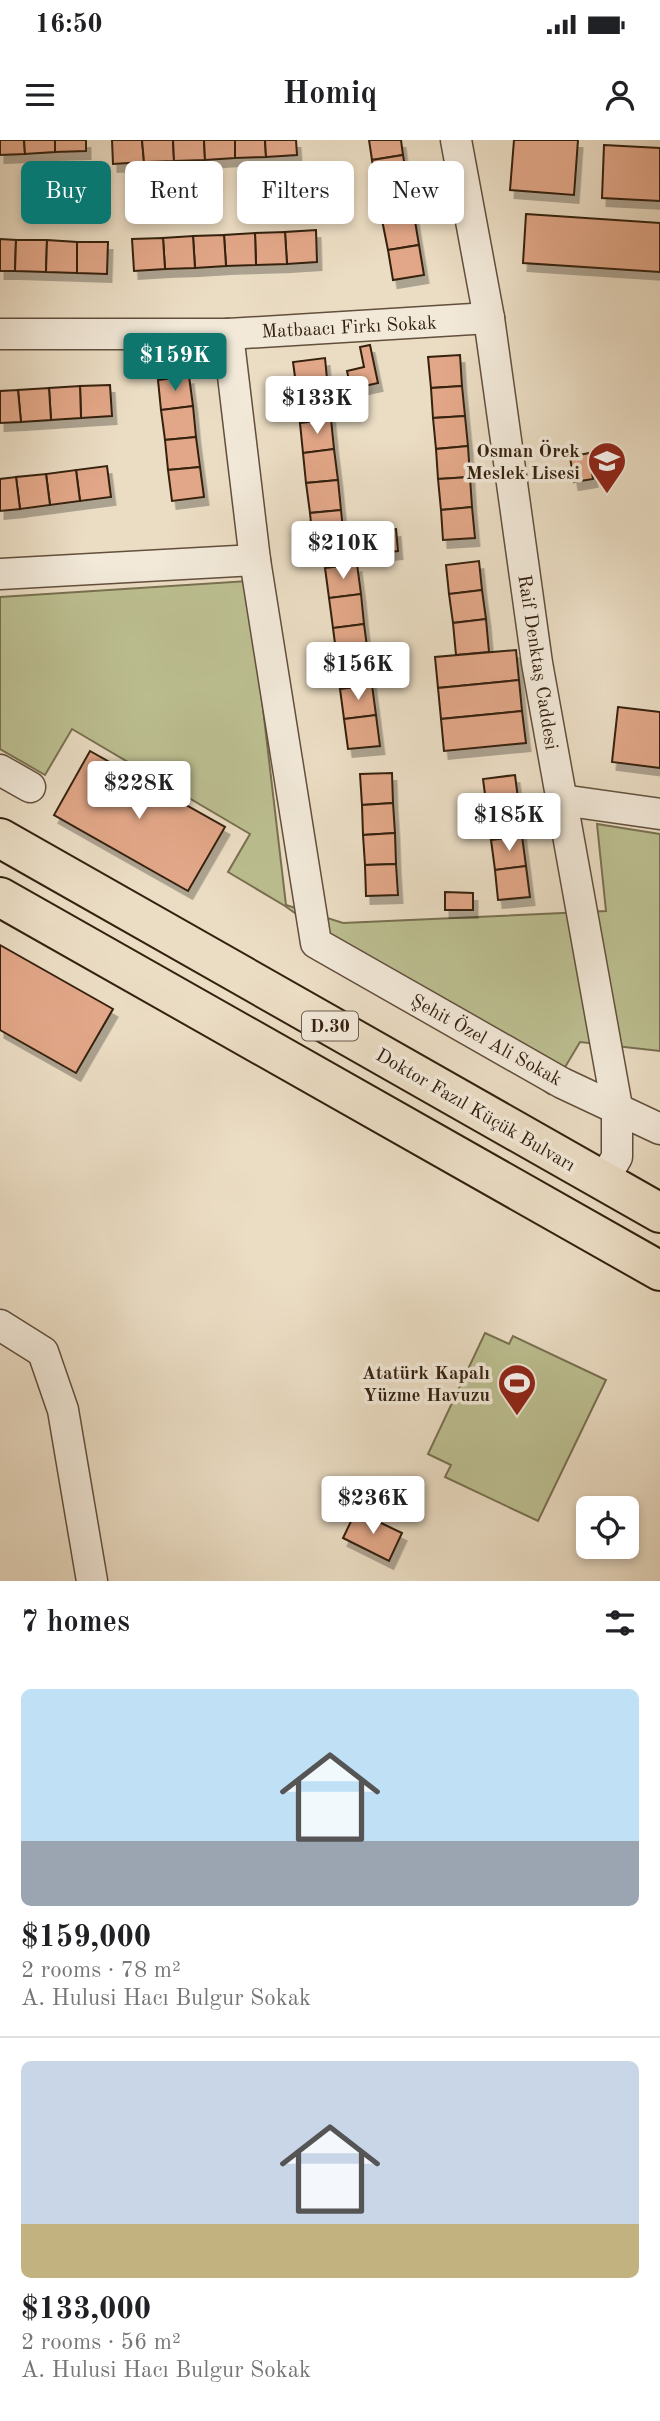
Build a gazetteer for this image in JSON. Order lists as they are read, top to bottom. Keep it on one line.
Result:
{"streets":{"highway":["D.30","Doktor Fazıl Küçük Bulvarı"],"street":["Matbaacı Firkı Sokak","Raif Denktaş Caddesi","Şehit Özel Ali Sokak"]},"crossings":[["Matbaacı Firkı Sokak","Raif Denktaş Caddesi"],["Raif Denktaş Caddesi","Şehit Özel Ali Sokak"],["Raif Denktaş Caddesi","Doktor Fazıl Küçük Bulvarı"]],"places":{"school or university":["Osman Örek Meslek Lisesi"],"sports":["Atatürk Kapalı Yüzme Havuzu"]},"page":{"status":"16:50","header":"Homiq","chip":["Buy","Rent","Filters","New"],"price":["$159K","$133K","$210K","$156K","$228K","$185K","$236K"],"heading":"7 homes","list":[{"name":"$159,000","note":"2 rooms · 78 m² · A. Hulusi Hacı Bulgur Sokak"},{"name":"$133,000","note":"2 rooms · 56 m² · A. Hulusi Hacı Bulgur Sokak"}]}}
